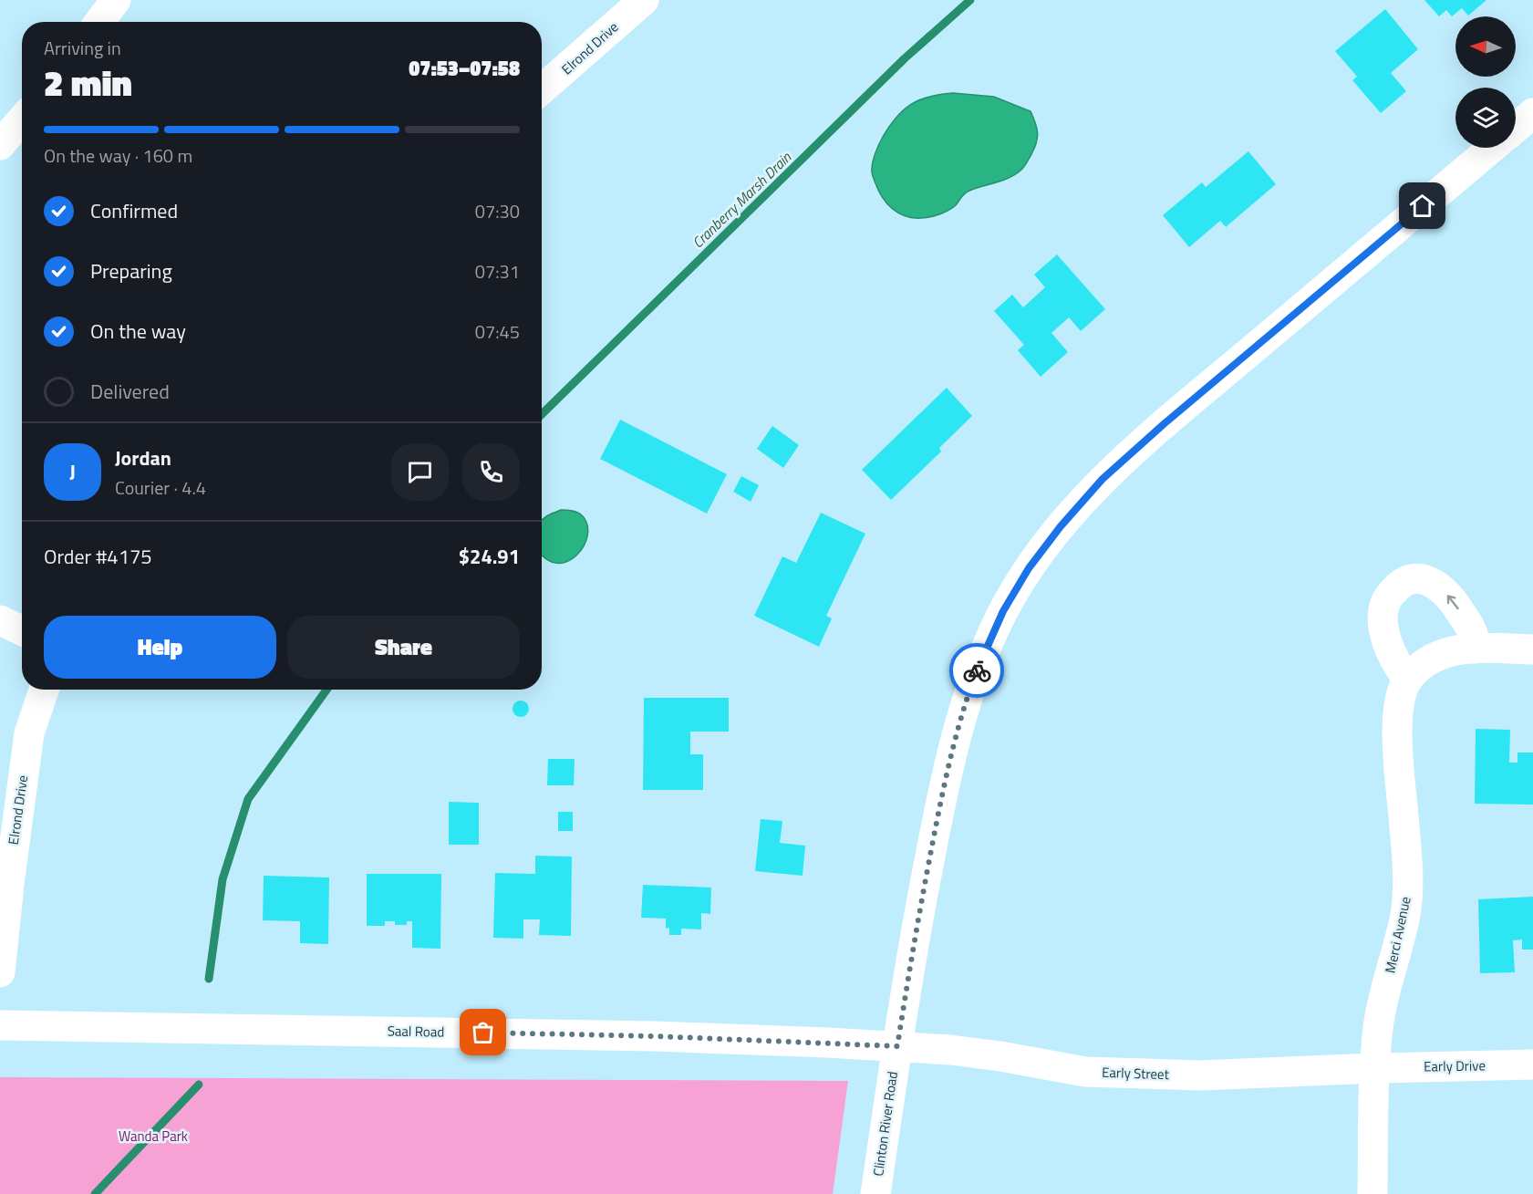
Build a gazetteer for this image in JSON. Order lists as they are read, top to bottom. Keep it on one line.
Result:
{"streets":{"street":["Elrond Drive","Merci Avenue","Saal Road","Early Drive","Early Street","Clinton River Road"]},"crossings":[["Merci Avenue","Early Drive"],["Merci Avenue","Early Street"],["Saal Road","Early Street"],["Saal Road","Clinton River Road"],["Early Drive","Early Street"],["Early Street","Clinton River Road"]],"water":["Cranberry Marsh Drain"],"parks":["Wanda Park"],"north":"left","page":{"heading":["2 min","Arriving in","07:53–07:58"],"panel":["Jordan","Courier · 4.4","Order #4175","$24.91"],"bar":"On the way · 160 m","list":[["Confirmed","07:30"],["Preparing","07:31"],["On the way","07:45"],"Delivered"],"round":"J","buttons":["Help","Share"]}}
